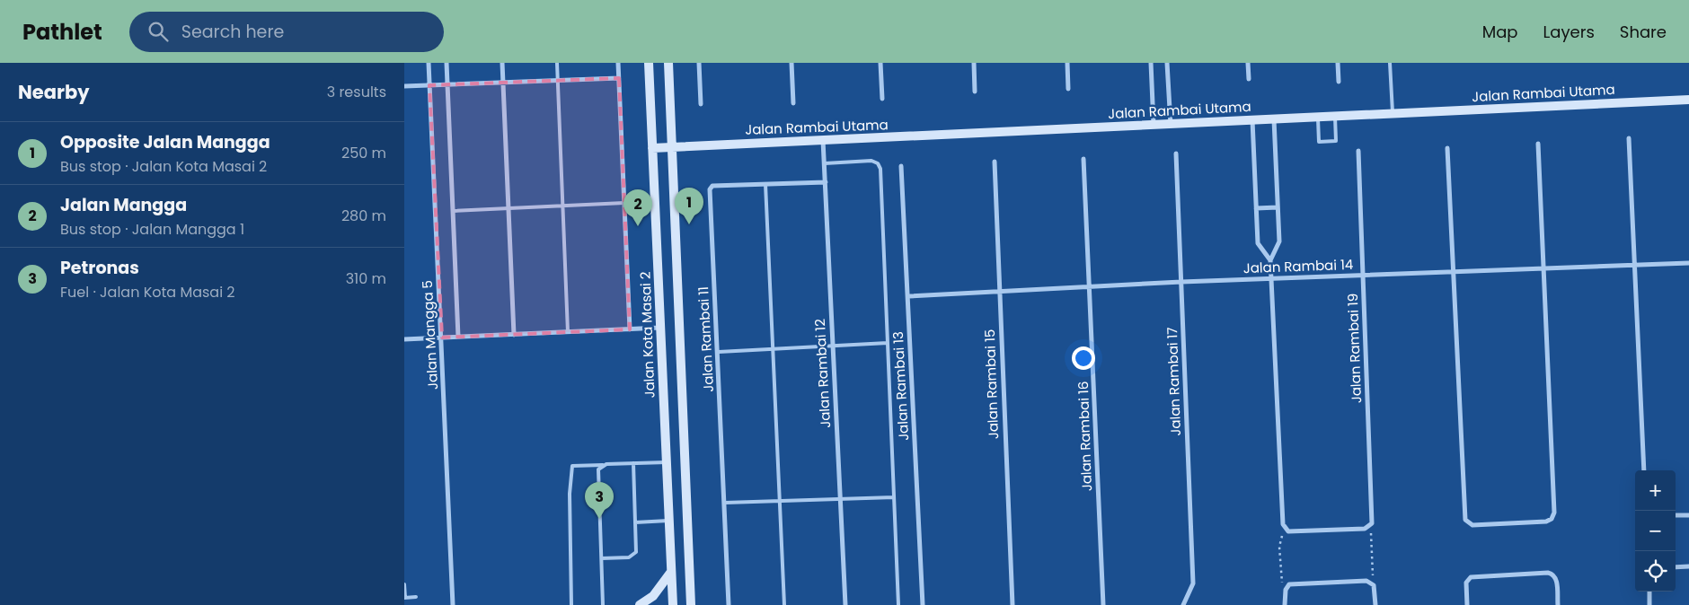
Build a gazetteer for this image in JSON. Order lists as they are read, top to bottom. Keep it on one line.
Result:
{"streets":{"main road":["Jalan Rambai Utama","Jalan Kota Masai 2"],"street":["Jalan Rambai 14","Jalan Mangga 5","Jalan Rambai 11","Jalan Rambai 19","Jalan Rambai 12","Jalan Rambai 17","Jalan Rambai 15","Jalan Rambai 13","Jalan Rambai 16"]},"crossings":[["Jalan Rambai Utama","Jalan Kota Masai 2"],["Jalan Rambai Utama","Jalan Rambai 12"],["Jalan Rambai 14","Jalan Rambai 19"],["Jalan Rambai 14","Jalan Rambai 17"],["Jalan Rambai 14","Jalan Rambai 15"],["Jalan Rambai 14","Jalan Rambai 13"],["Jalan Rambai 14","Jalan Rambai 16"],["Jalan Rambai 11","Jalan Rambai 12"]],"page":{"header":"Pathlet","search":"Search here","nav":["Map","Layers","Share"],"heading":["Nearby","3 results"],"list":[{"mark":"1","name":"Opposite Jalan Mangga","note":"Bus stop · Jalan Kota Masai 2","value":"250 m"},{"mark":"2","name":"Jalan Mangga","note":"Bus stop · Jalan Mangga 1","value":"280 m"},{"mark":"3","name":"Petronas","note":"Fuel · Jalan Kota Masai 2","value":"310 m"}],"pins":["1","2","3"],"map_buttons":["+","−"]}}
